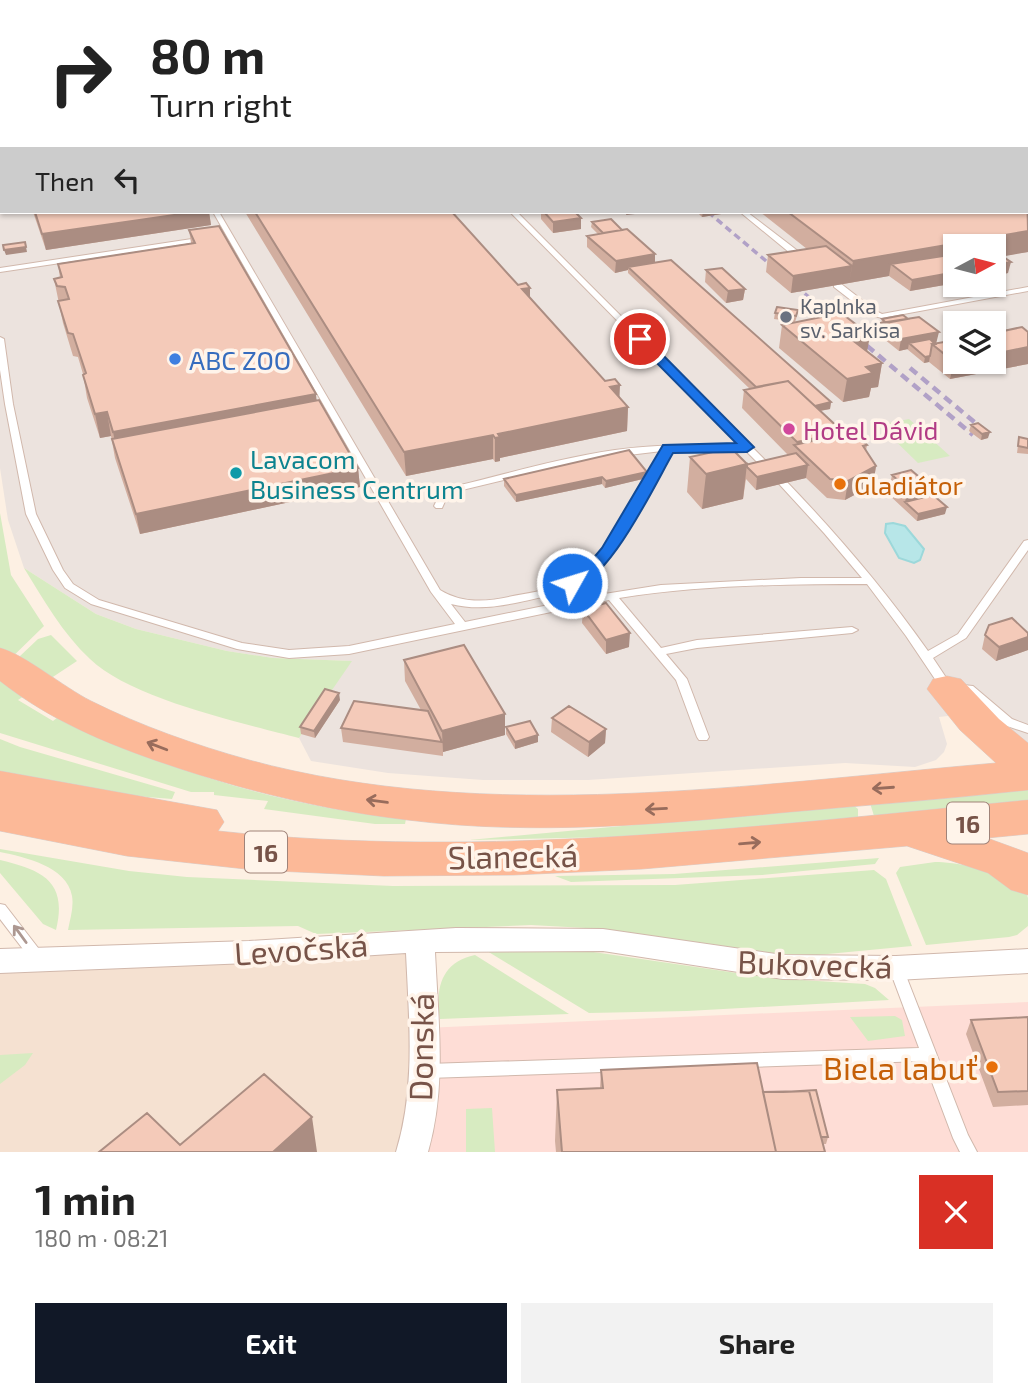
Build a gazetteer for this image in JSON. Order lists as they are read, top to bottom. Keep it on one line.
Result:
{"streets":{"highway":["16","Slanecká"],"street":["Levočská","Bukovecká","Donská"]},"crossings":[["16","Slanecká"],["Levočská","Bukovecká"],["Levočská","Donská"]],"places":["Kaplnka sv. Sarkisa","ABC ZOO","Hotel Dávid","Lavacom Business Centrum","Gladiátor","Biela labuť"],"north":"right","page":{"turn":["80 m","Turn right"],"then":"Then","heading":["1 min","180 m · 08:21"],"buttons":["Exit","Share"]}}
